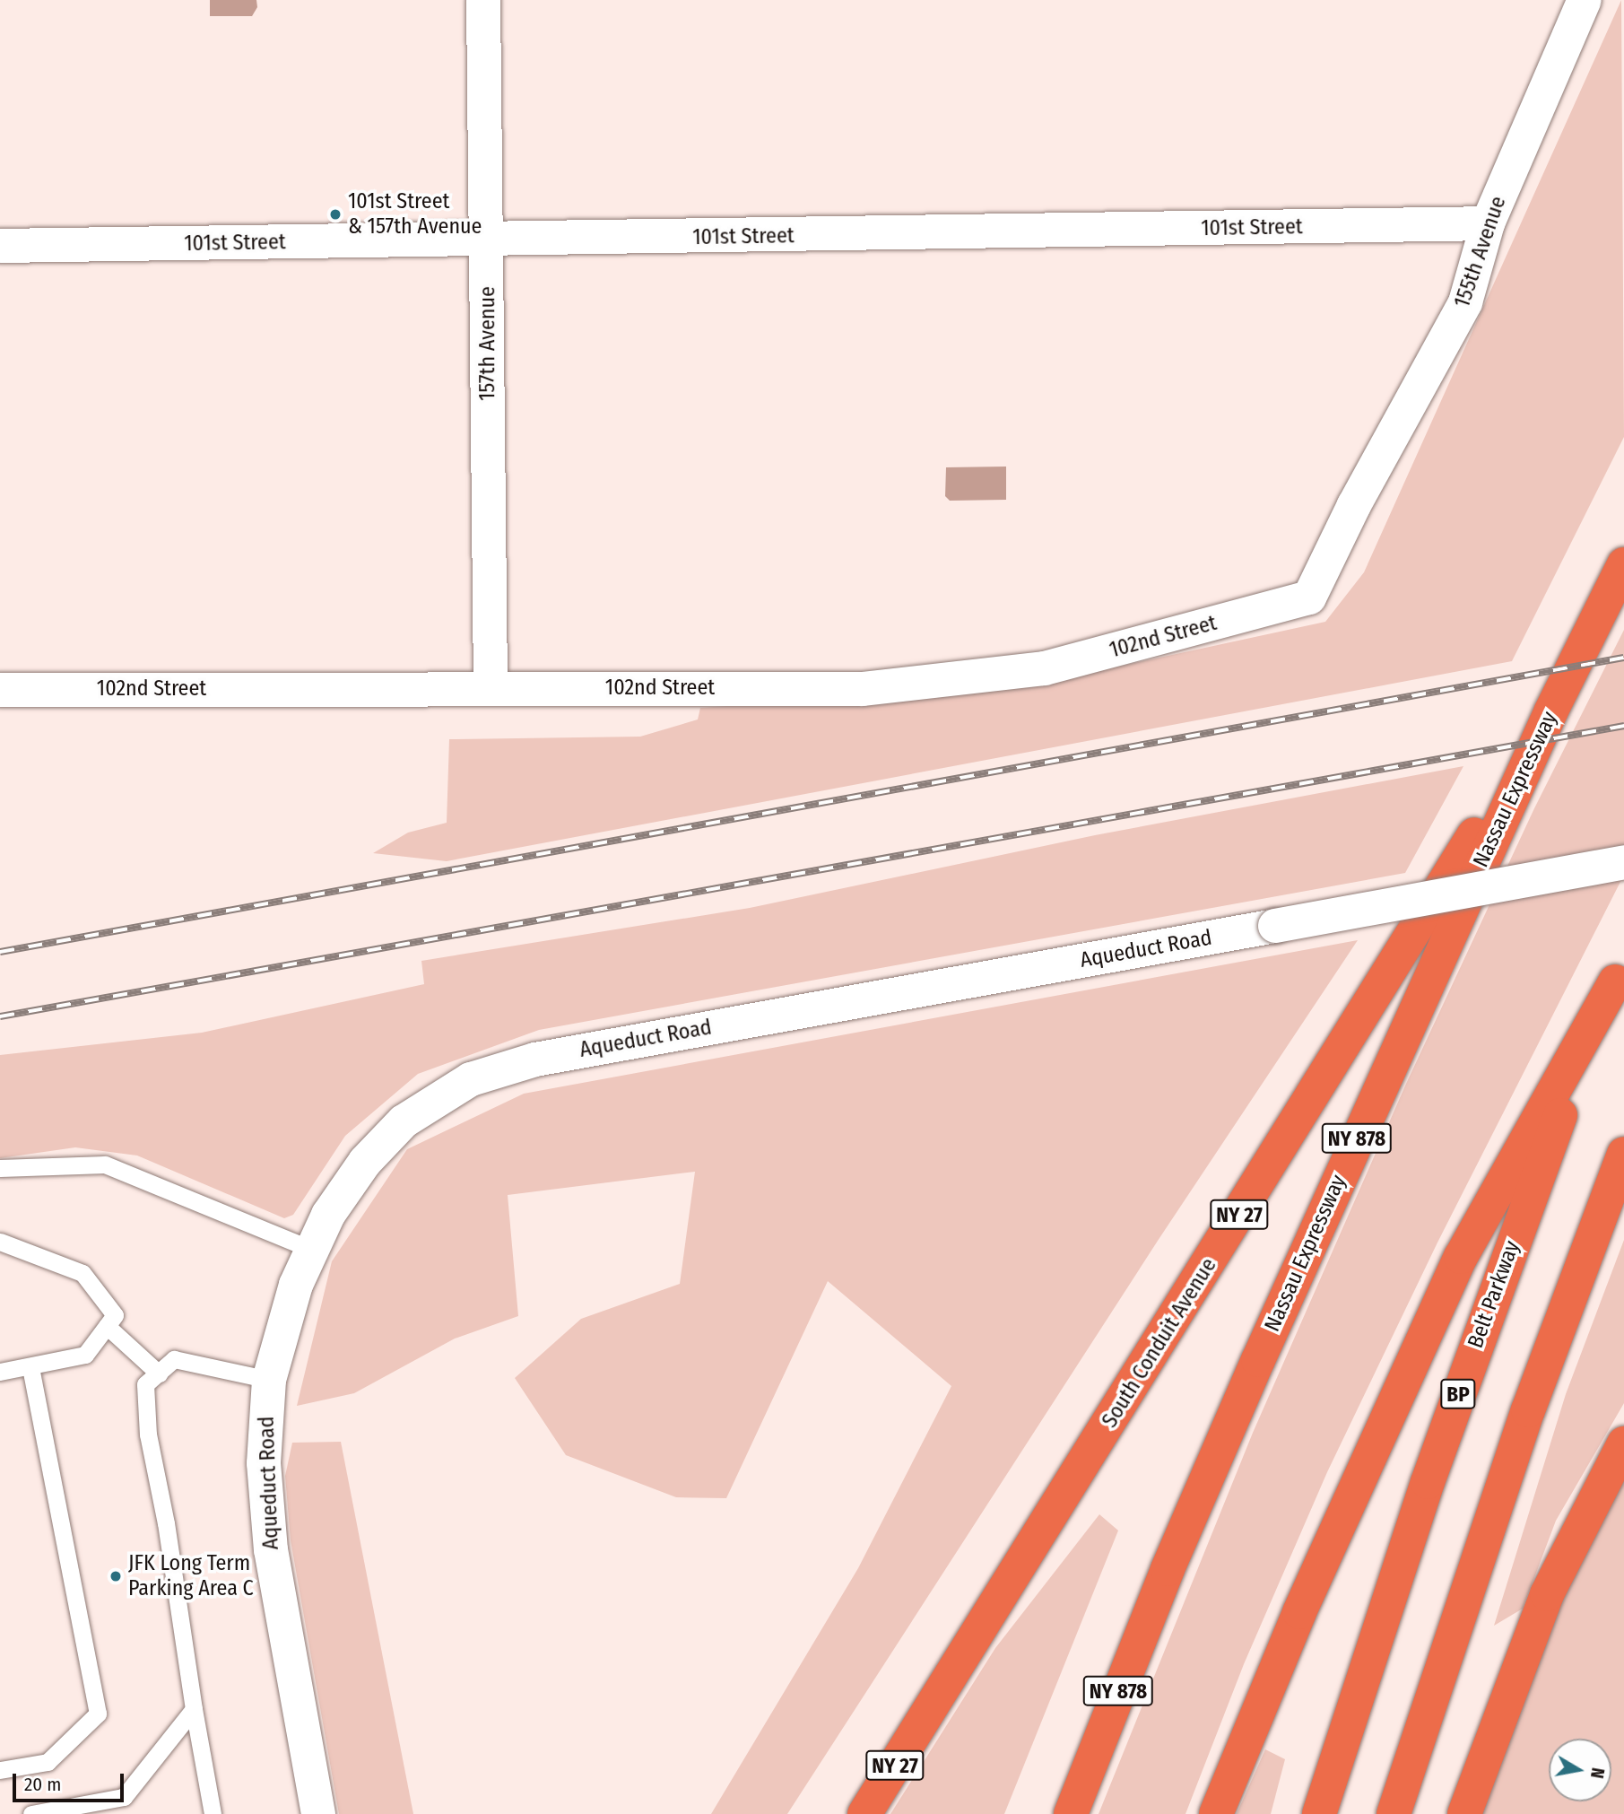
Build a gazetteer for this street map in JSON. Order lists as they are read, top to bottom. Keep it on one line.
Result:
{"streets":{"highway":["Nassau Expressway","NY 878","NY 27","Belt Parkway","South Conduit Avenue","BP"],"street":["101st Street","155th Avenue","157th Avenue","102nd Street","Aqueduct Road"]},"crossings":[["101st Street","155th Avenue"],["101st Street","157th Avenue"],["155th Avenue","102nd Street"],["157th Avenue","102nd Street"],["Nassau Expressway","South Conduit Avenue"]],"places":["101st Street & 157th Avenue","JFK Long Term Parking Area C"],"scale_bar":"20 m","north":"right"}
